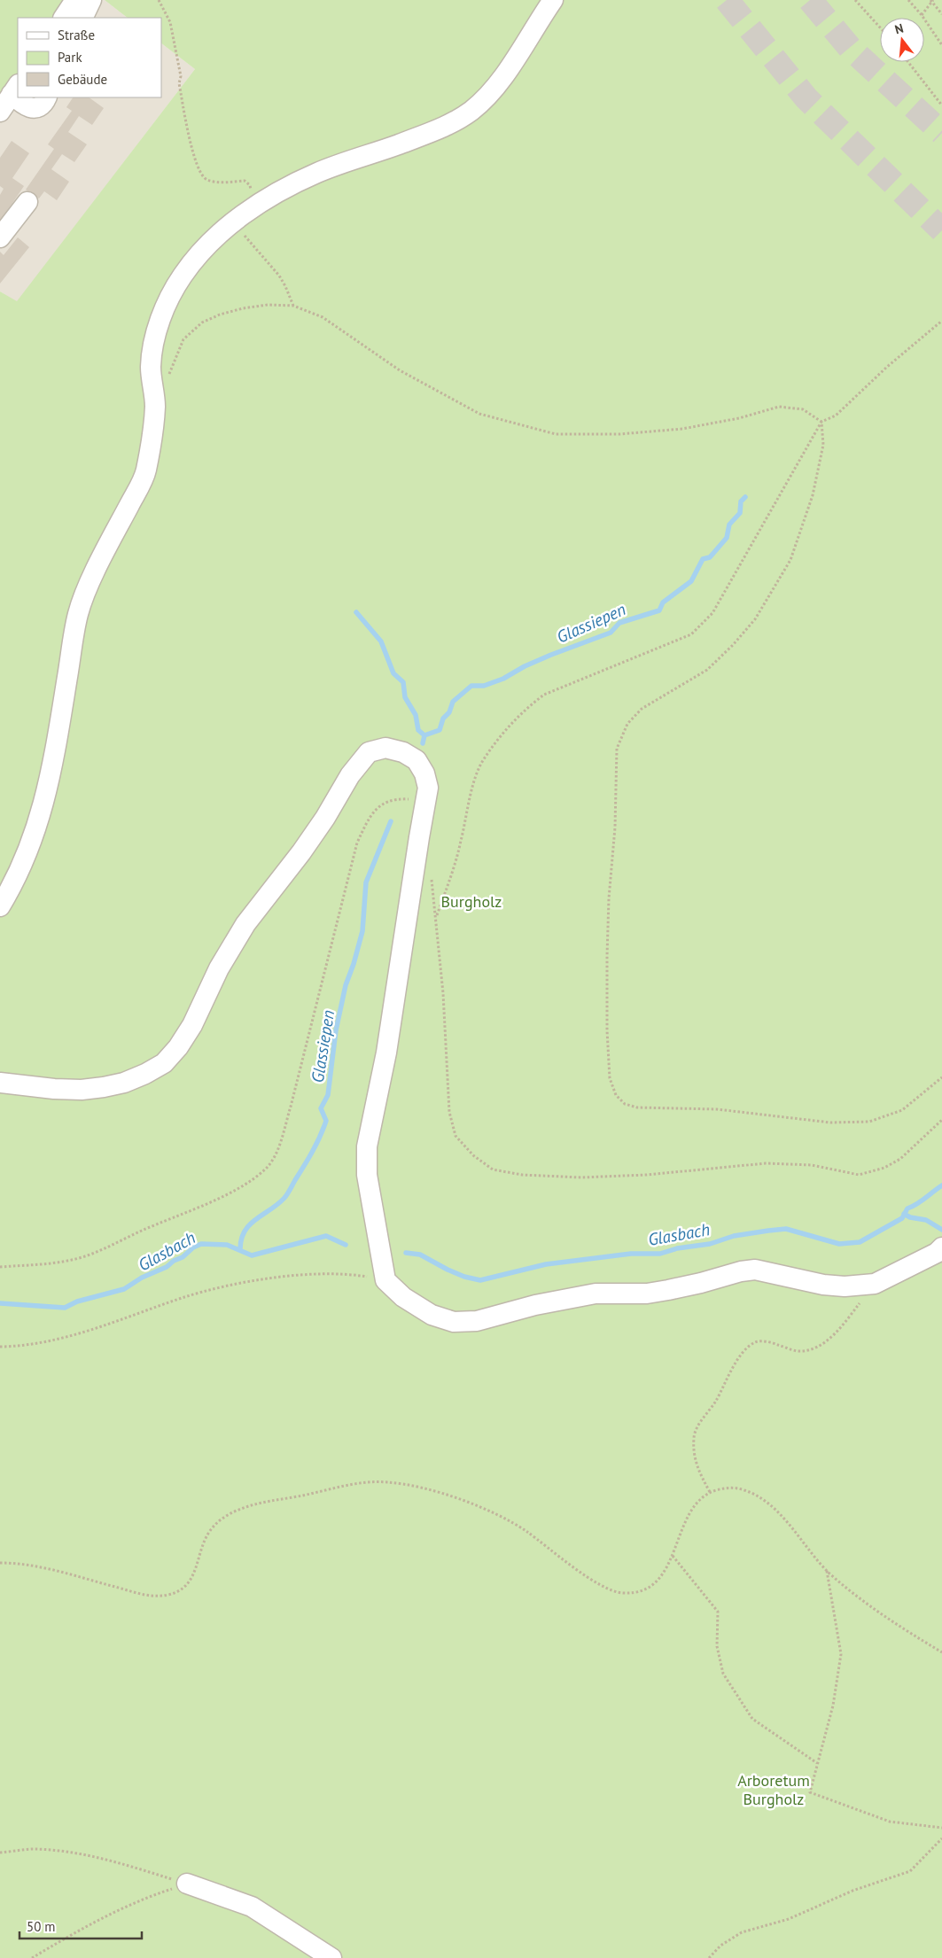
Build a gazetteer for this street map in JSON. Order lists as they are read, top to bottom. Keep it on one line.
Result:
{"water":["Glassiepen","Glasbach"],"parks":["Burgholz","Arboretum Burgholz"],"legend":["Straße","Park","Gebäude"],"scale_bar":"50 m","north":"top"}
